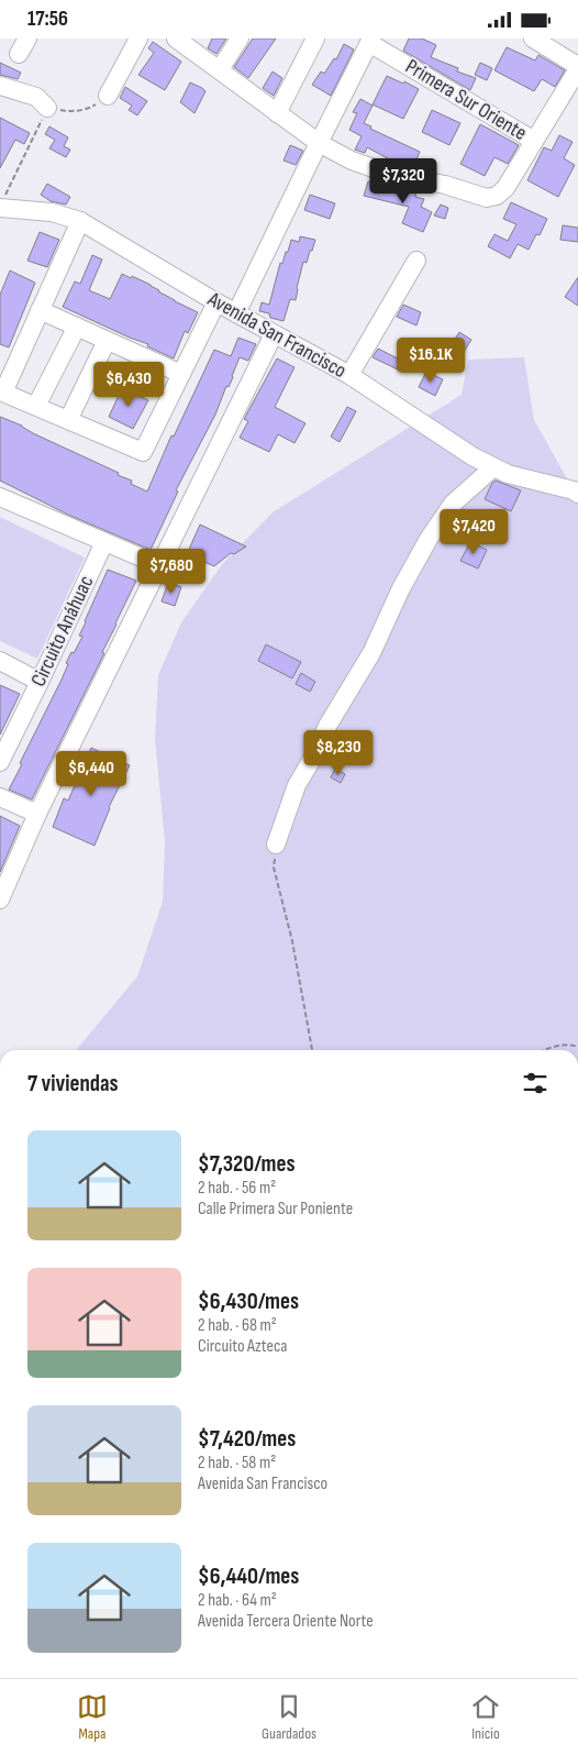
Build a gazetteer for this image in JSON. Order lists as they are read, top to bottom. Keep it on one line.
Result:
{"streets":{"street":["Primera Sur Oriente","Avenida San Francisco","Circuito Anáhuac"]},"page":{"status":"17:56","price":["$7,320","$16.1K","$6,430","$7,420","$7,680","$8,230","$6,440"],"heading":"7 viviendas","list":[{"name":"$7,320/mes","note":"2 hab. · 56 m² · Calle Primera Sur Poniente"},{"name":"$6,430/mes","note":"2 hab. · 68 m² · Circuito Azteca"},{"name":"$7,420/mes","note":"2 hab. · 58 m² · Avenida San Francisco"},{"name":"$6,440/mes","note":"2 hab. · 64 m² · Avenida Tercera Oriente Norte"}],"tabs":["Mapa","Guardados","Inicio"]}}
